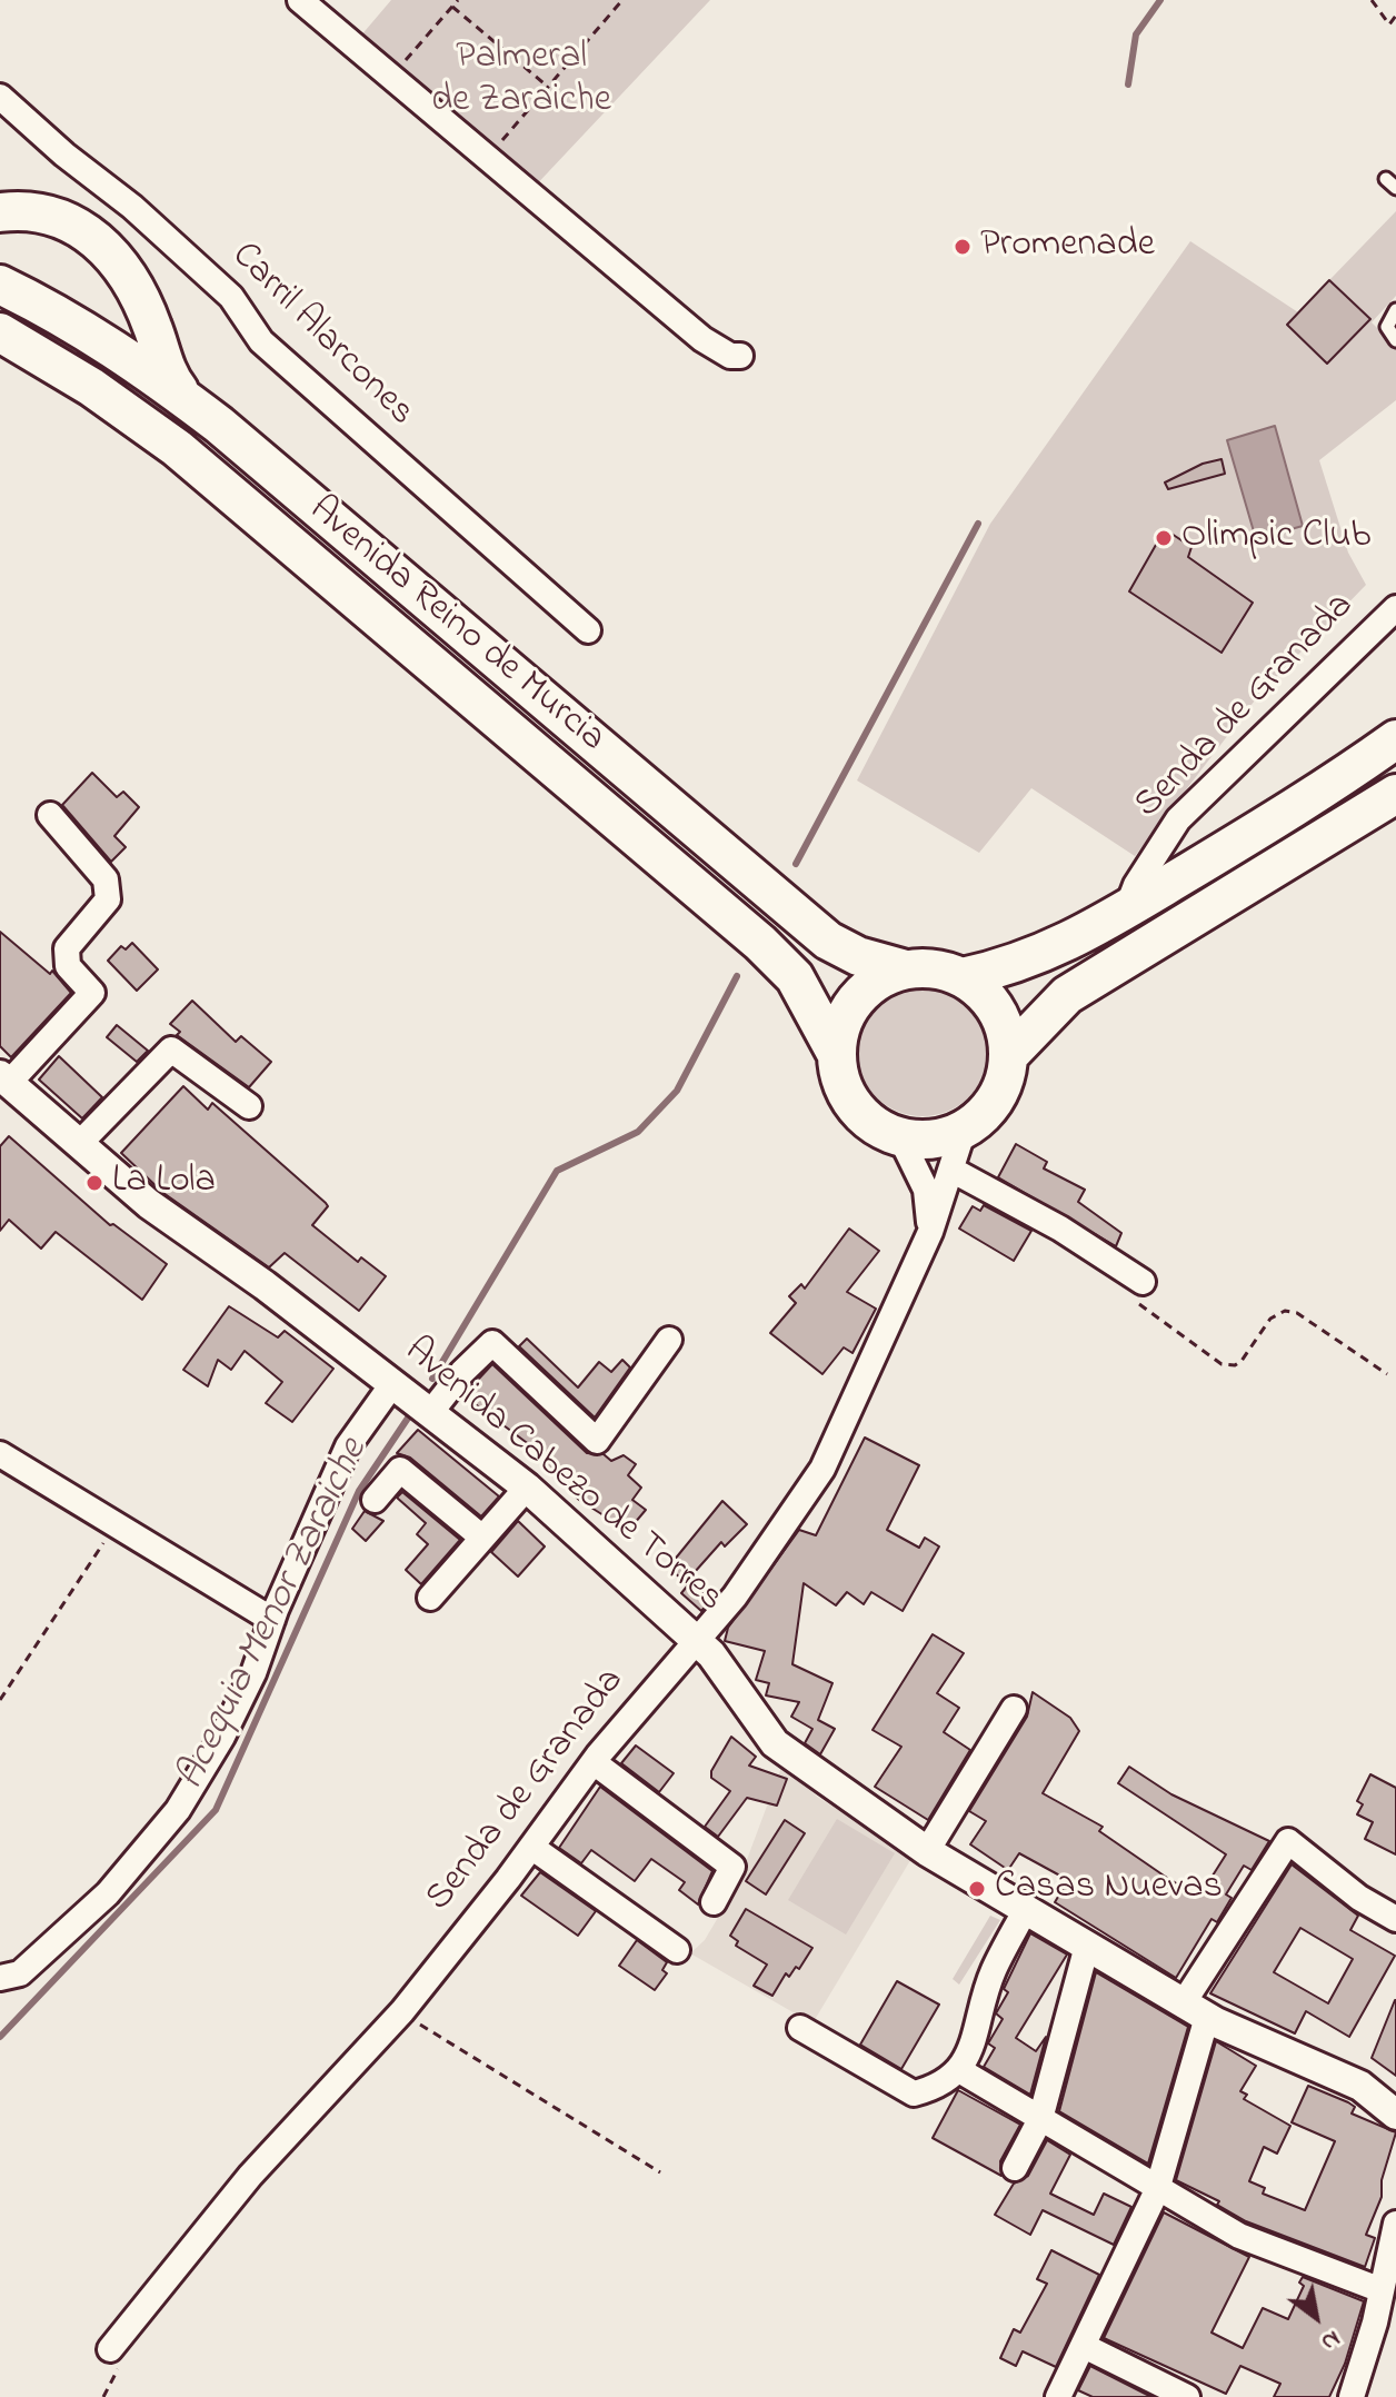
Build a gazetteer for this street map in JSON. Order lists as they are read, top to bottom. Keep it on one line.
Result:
{"streets":{"main road":["Avenida Reino de Murcia"],"street":["Carril Alarcones","Senda de Granada","Avenida Cabezo de Torres"]},"crossings":[["Avenida Reino de Murcia","Senda de Granada"],["Senda de Granada","Avenida Cabezo de Torres"]],"water":["Acequia Menor Zaraiche"],"parks":["Palmeral de Zaraiche"],"places":["Promenade","Olimpic Club","La Lola","Casas Nuevas"],"north":"bottom right"}
